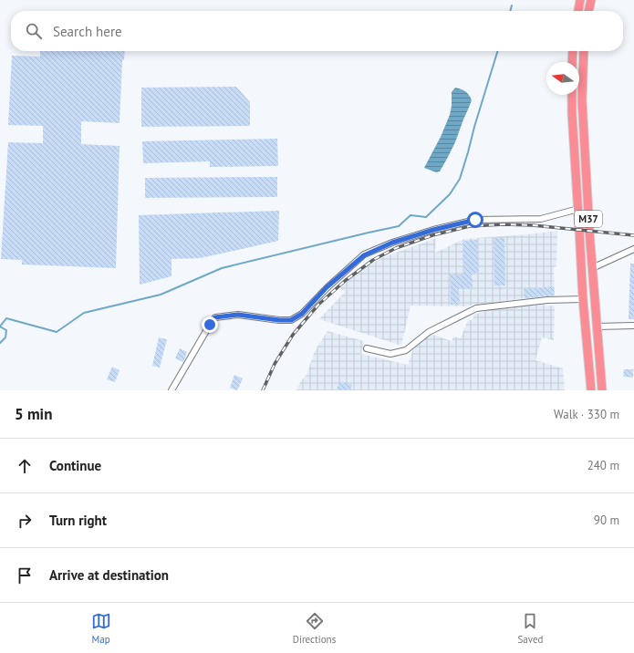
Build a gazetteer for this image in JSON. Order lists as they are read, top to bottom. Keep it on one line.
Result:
{"streets":{"highway":["M37"]},"north":"left","page":{"search":"Search here","heading":["5 min","Walk · 330 m"],"list":[["Continue","240 m"],["Turn right","90 m"],"Arrive at destination"],"nav":["Map","Directions","Saved"]}}
